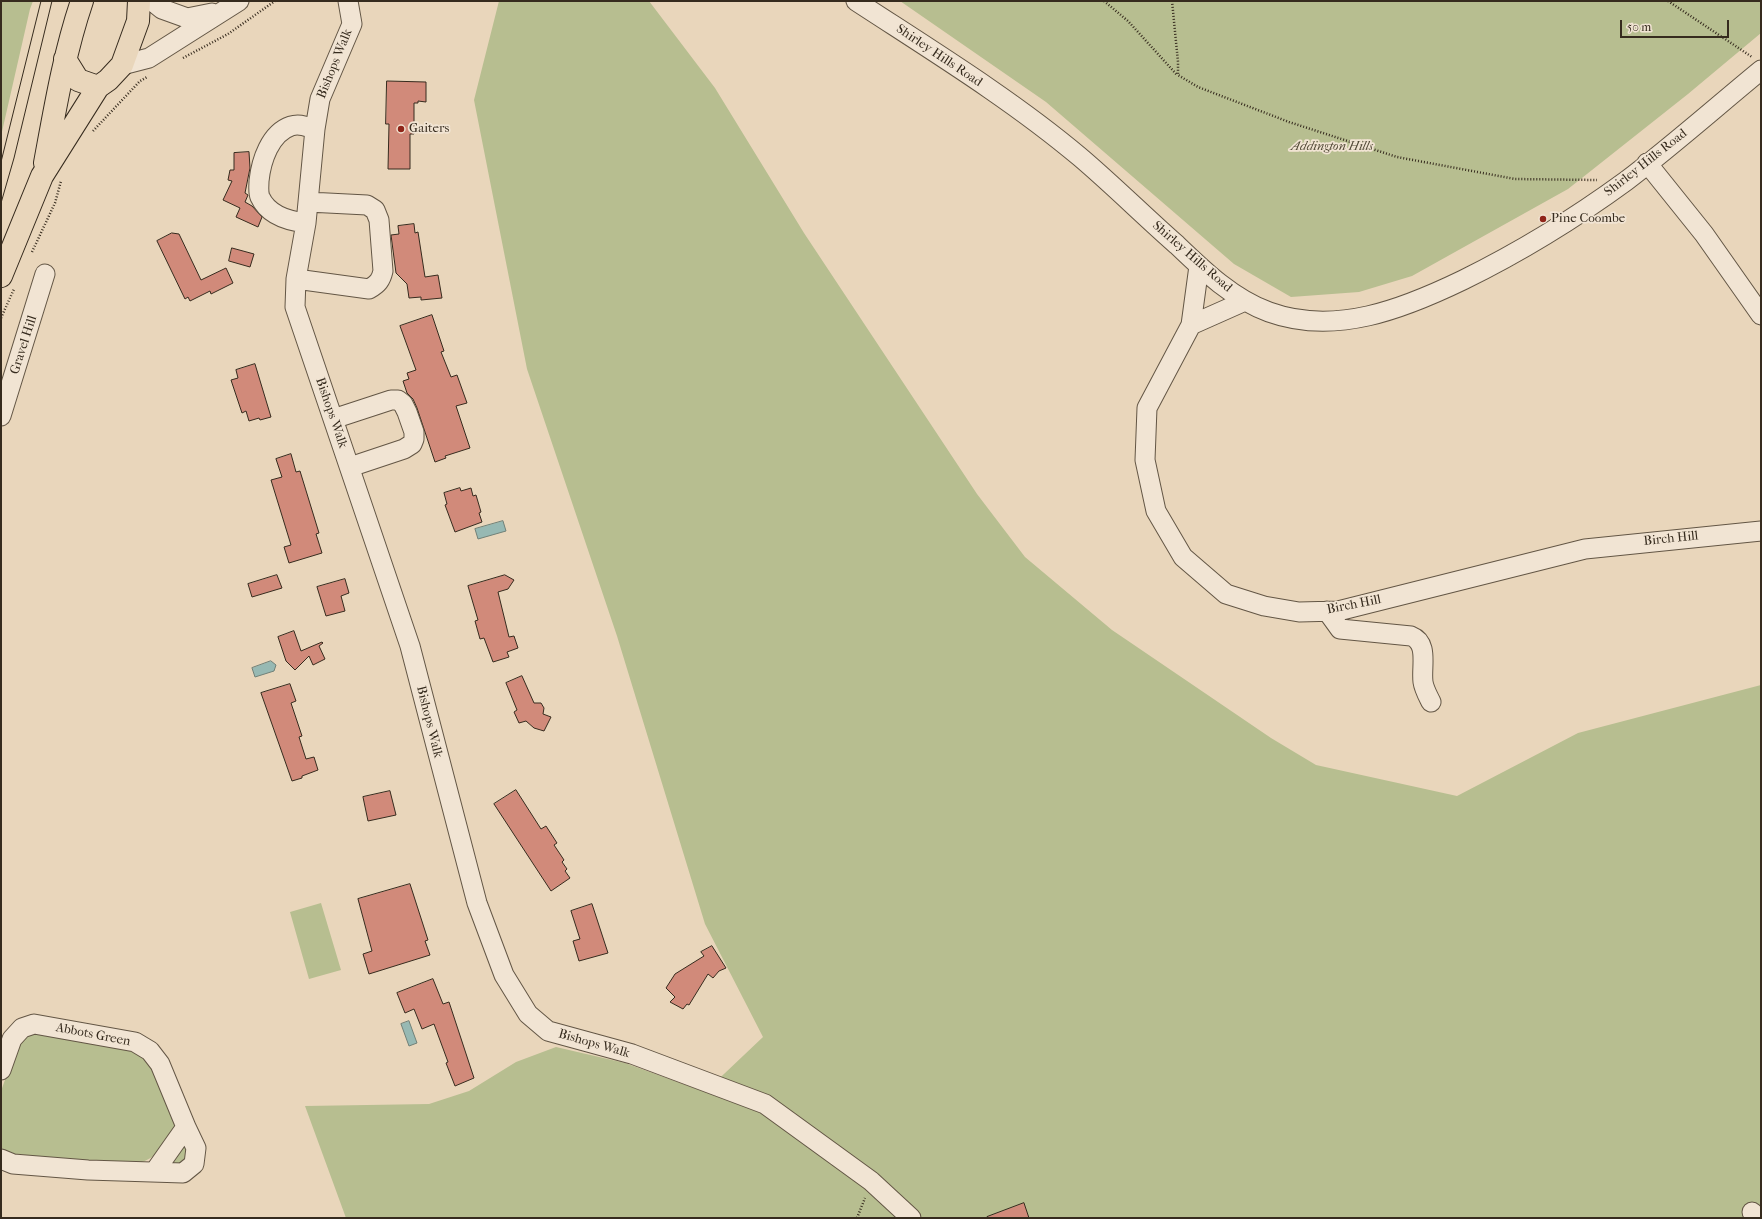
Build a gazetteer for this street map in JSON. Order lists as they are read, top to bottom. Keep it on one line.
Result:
{"streets":{"street":["Shirley Hills Road","Bishops Walk","Gravel Hill","Birch Hill","Abbots Green"]},"crossings":[["Shirley Hills Road","Birch Hill"]],"parks":["Addington Hills"],"places":["Gaiters","Pine Coombe"],"scale_bar":"50 m"}
